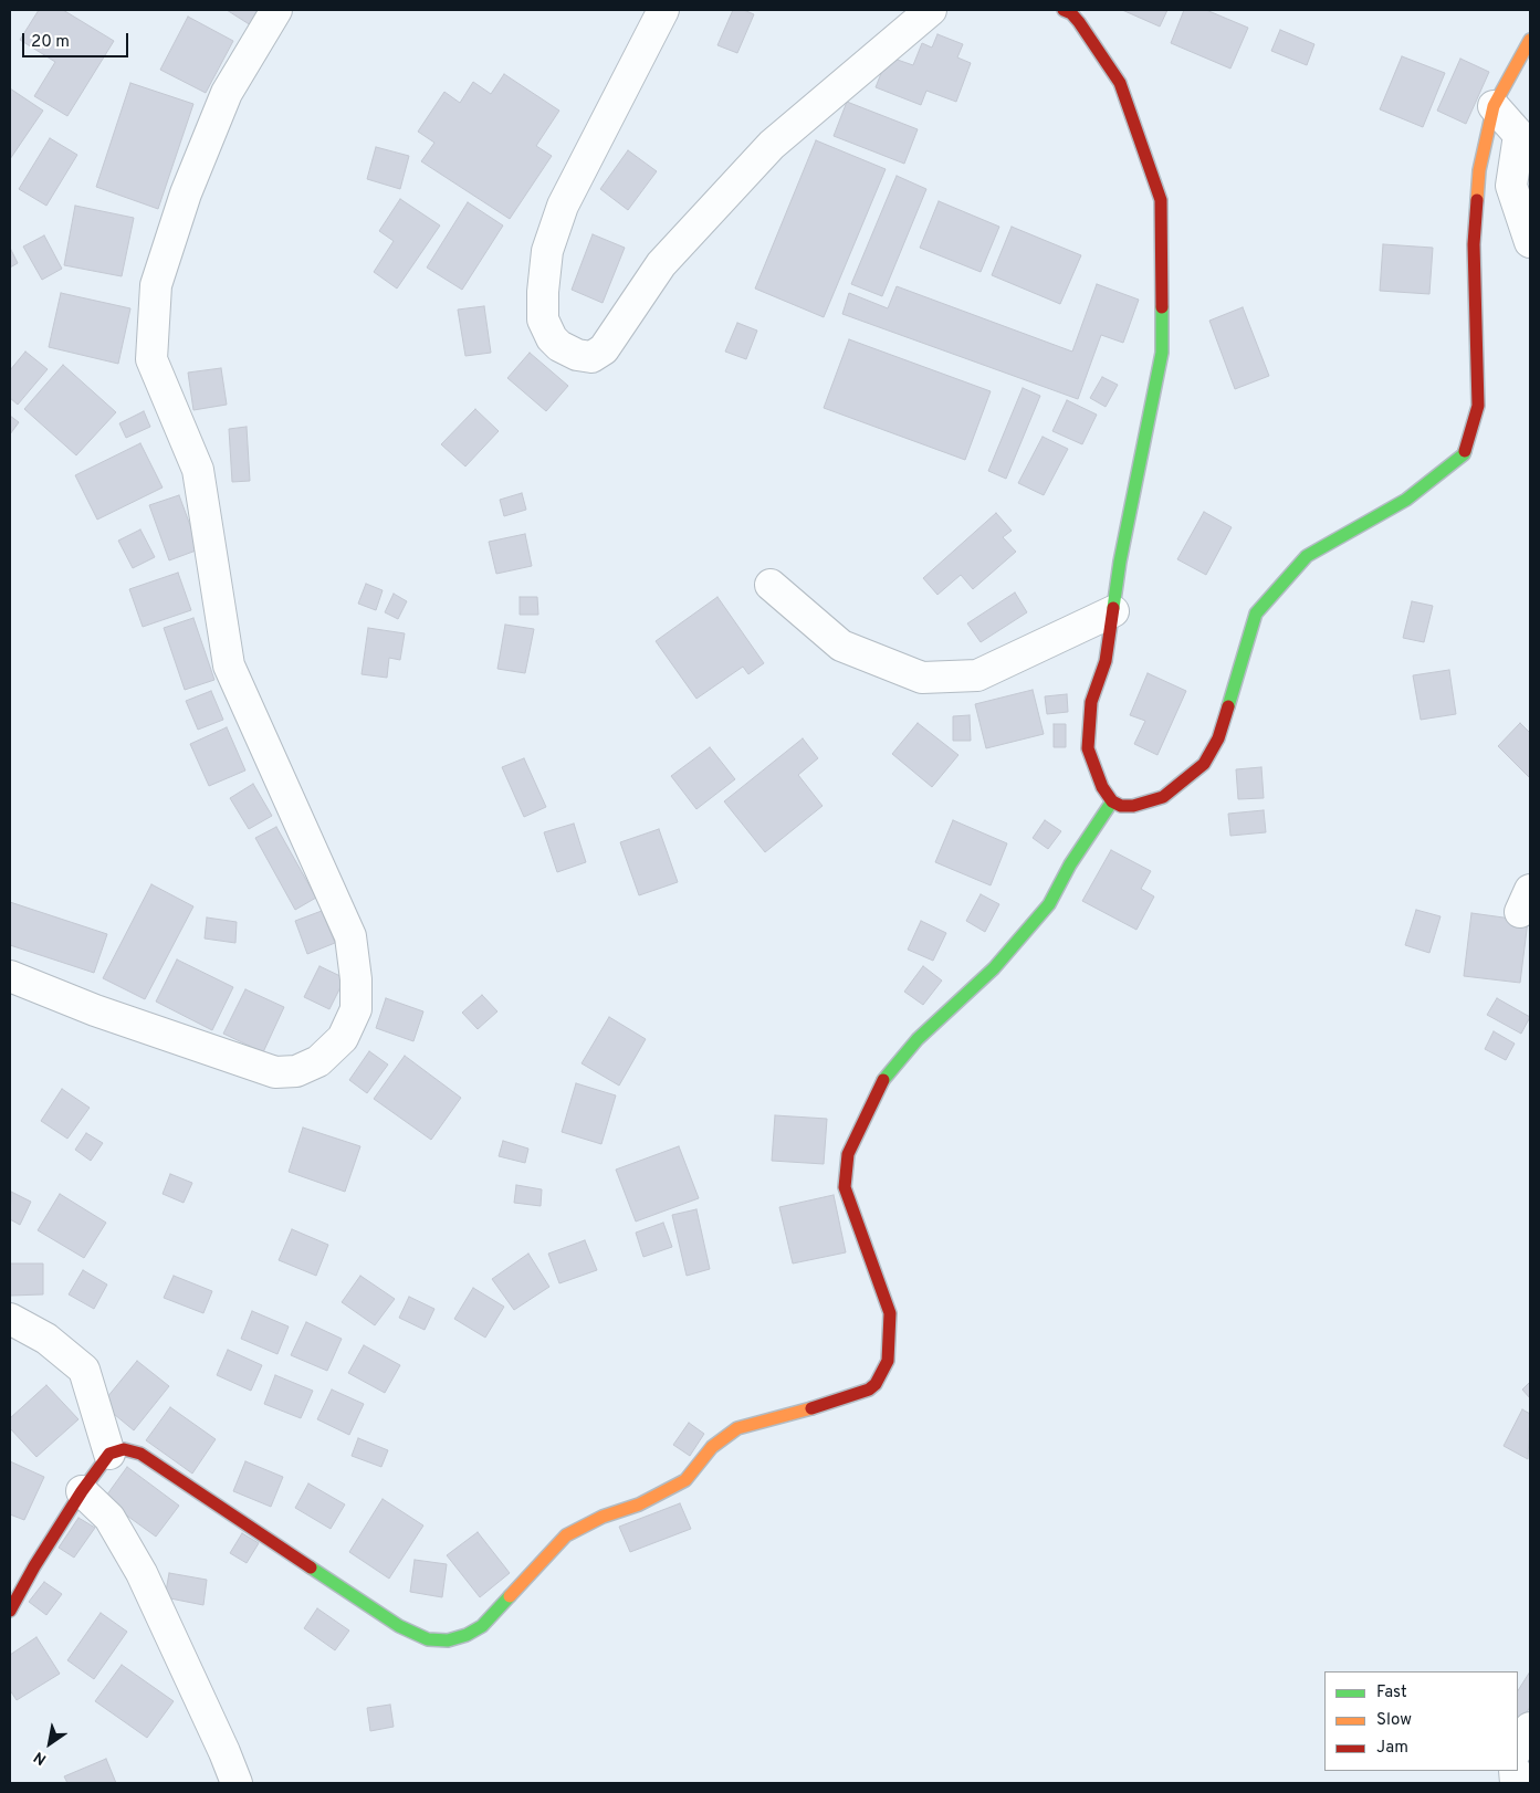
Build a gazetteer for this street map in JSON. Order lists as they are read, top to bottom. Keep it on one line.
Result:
{"legend":["Fast","Slow","Jam"],"scale_bar":"20 m","north":"bottom left"}
